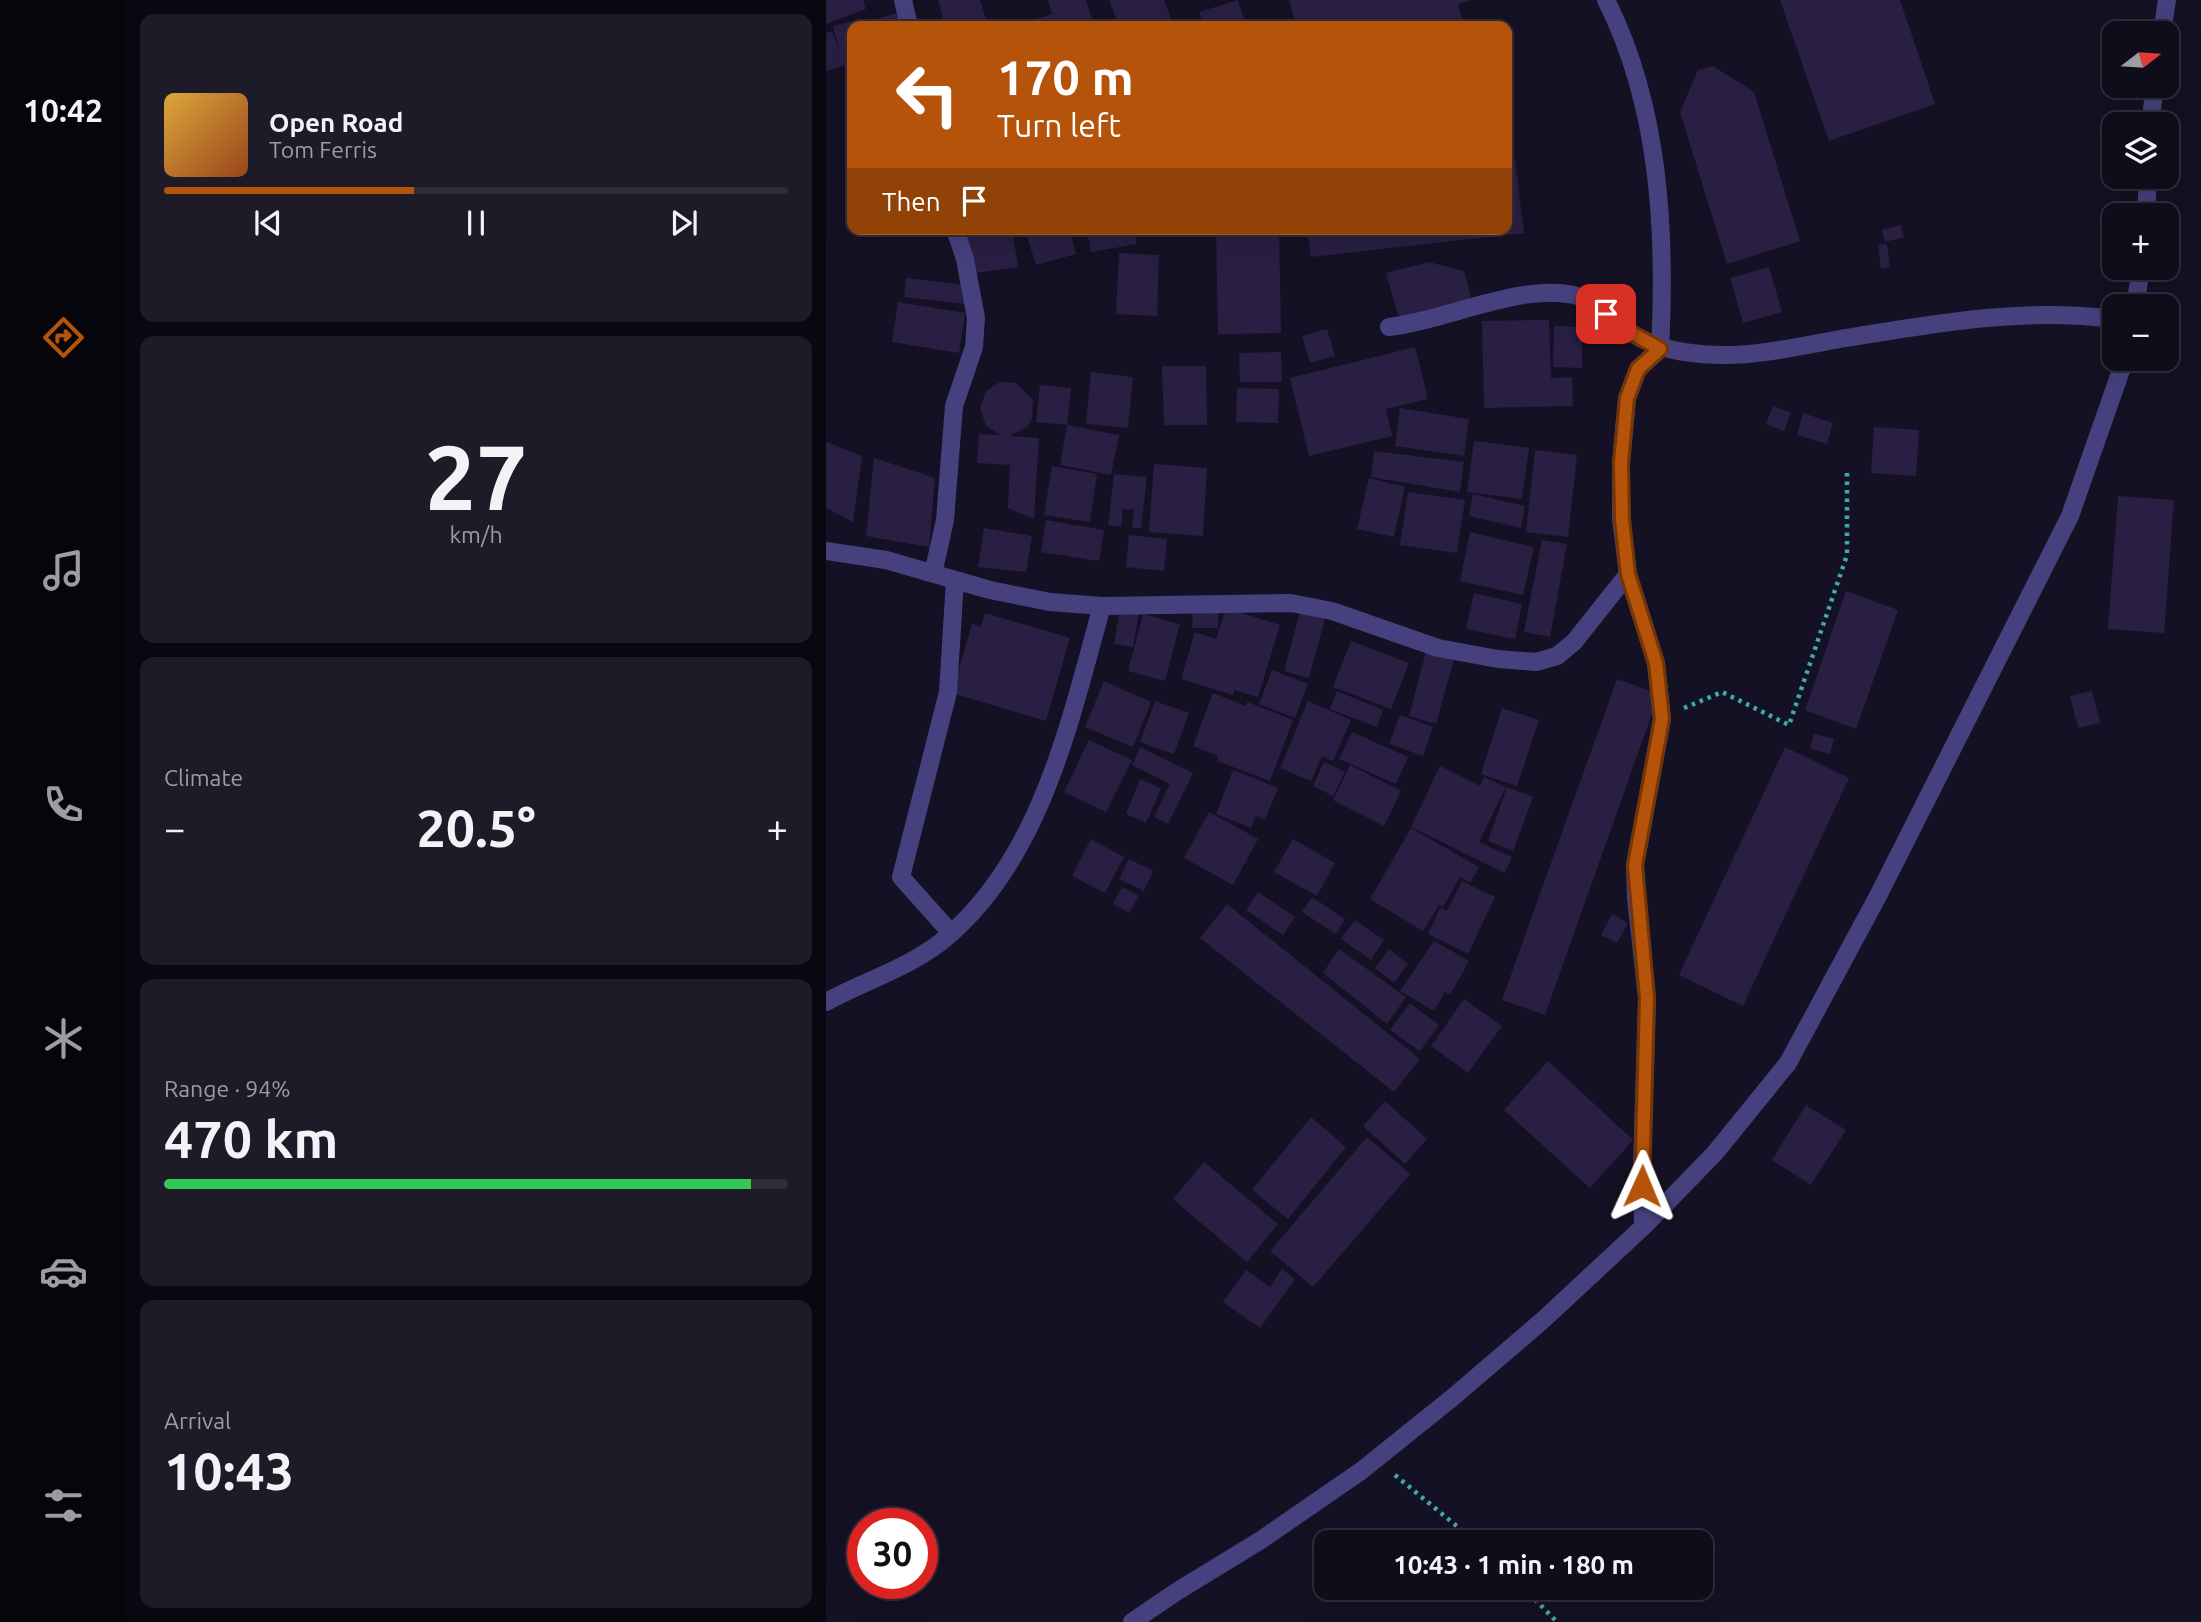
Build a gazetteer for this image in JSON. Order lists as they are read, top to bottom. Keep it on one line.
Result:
{"north":"right","page":{"tabs":"10:42","map_buttons":["+","−"],"turn":["170 m","Turn left"],"song":["Open Road","Tom Ferris"],"then":"Then","tile":[["27","km/h"],"Climate",["Range · 94%","470 km"],["Arrival","10:43"]],"heat":["−","20.5°","+"],"limit":"30","trip":"10:43 · 1 min · 180 m"}}
